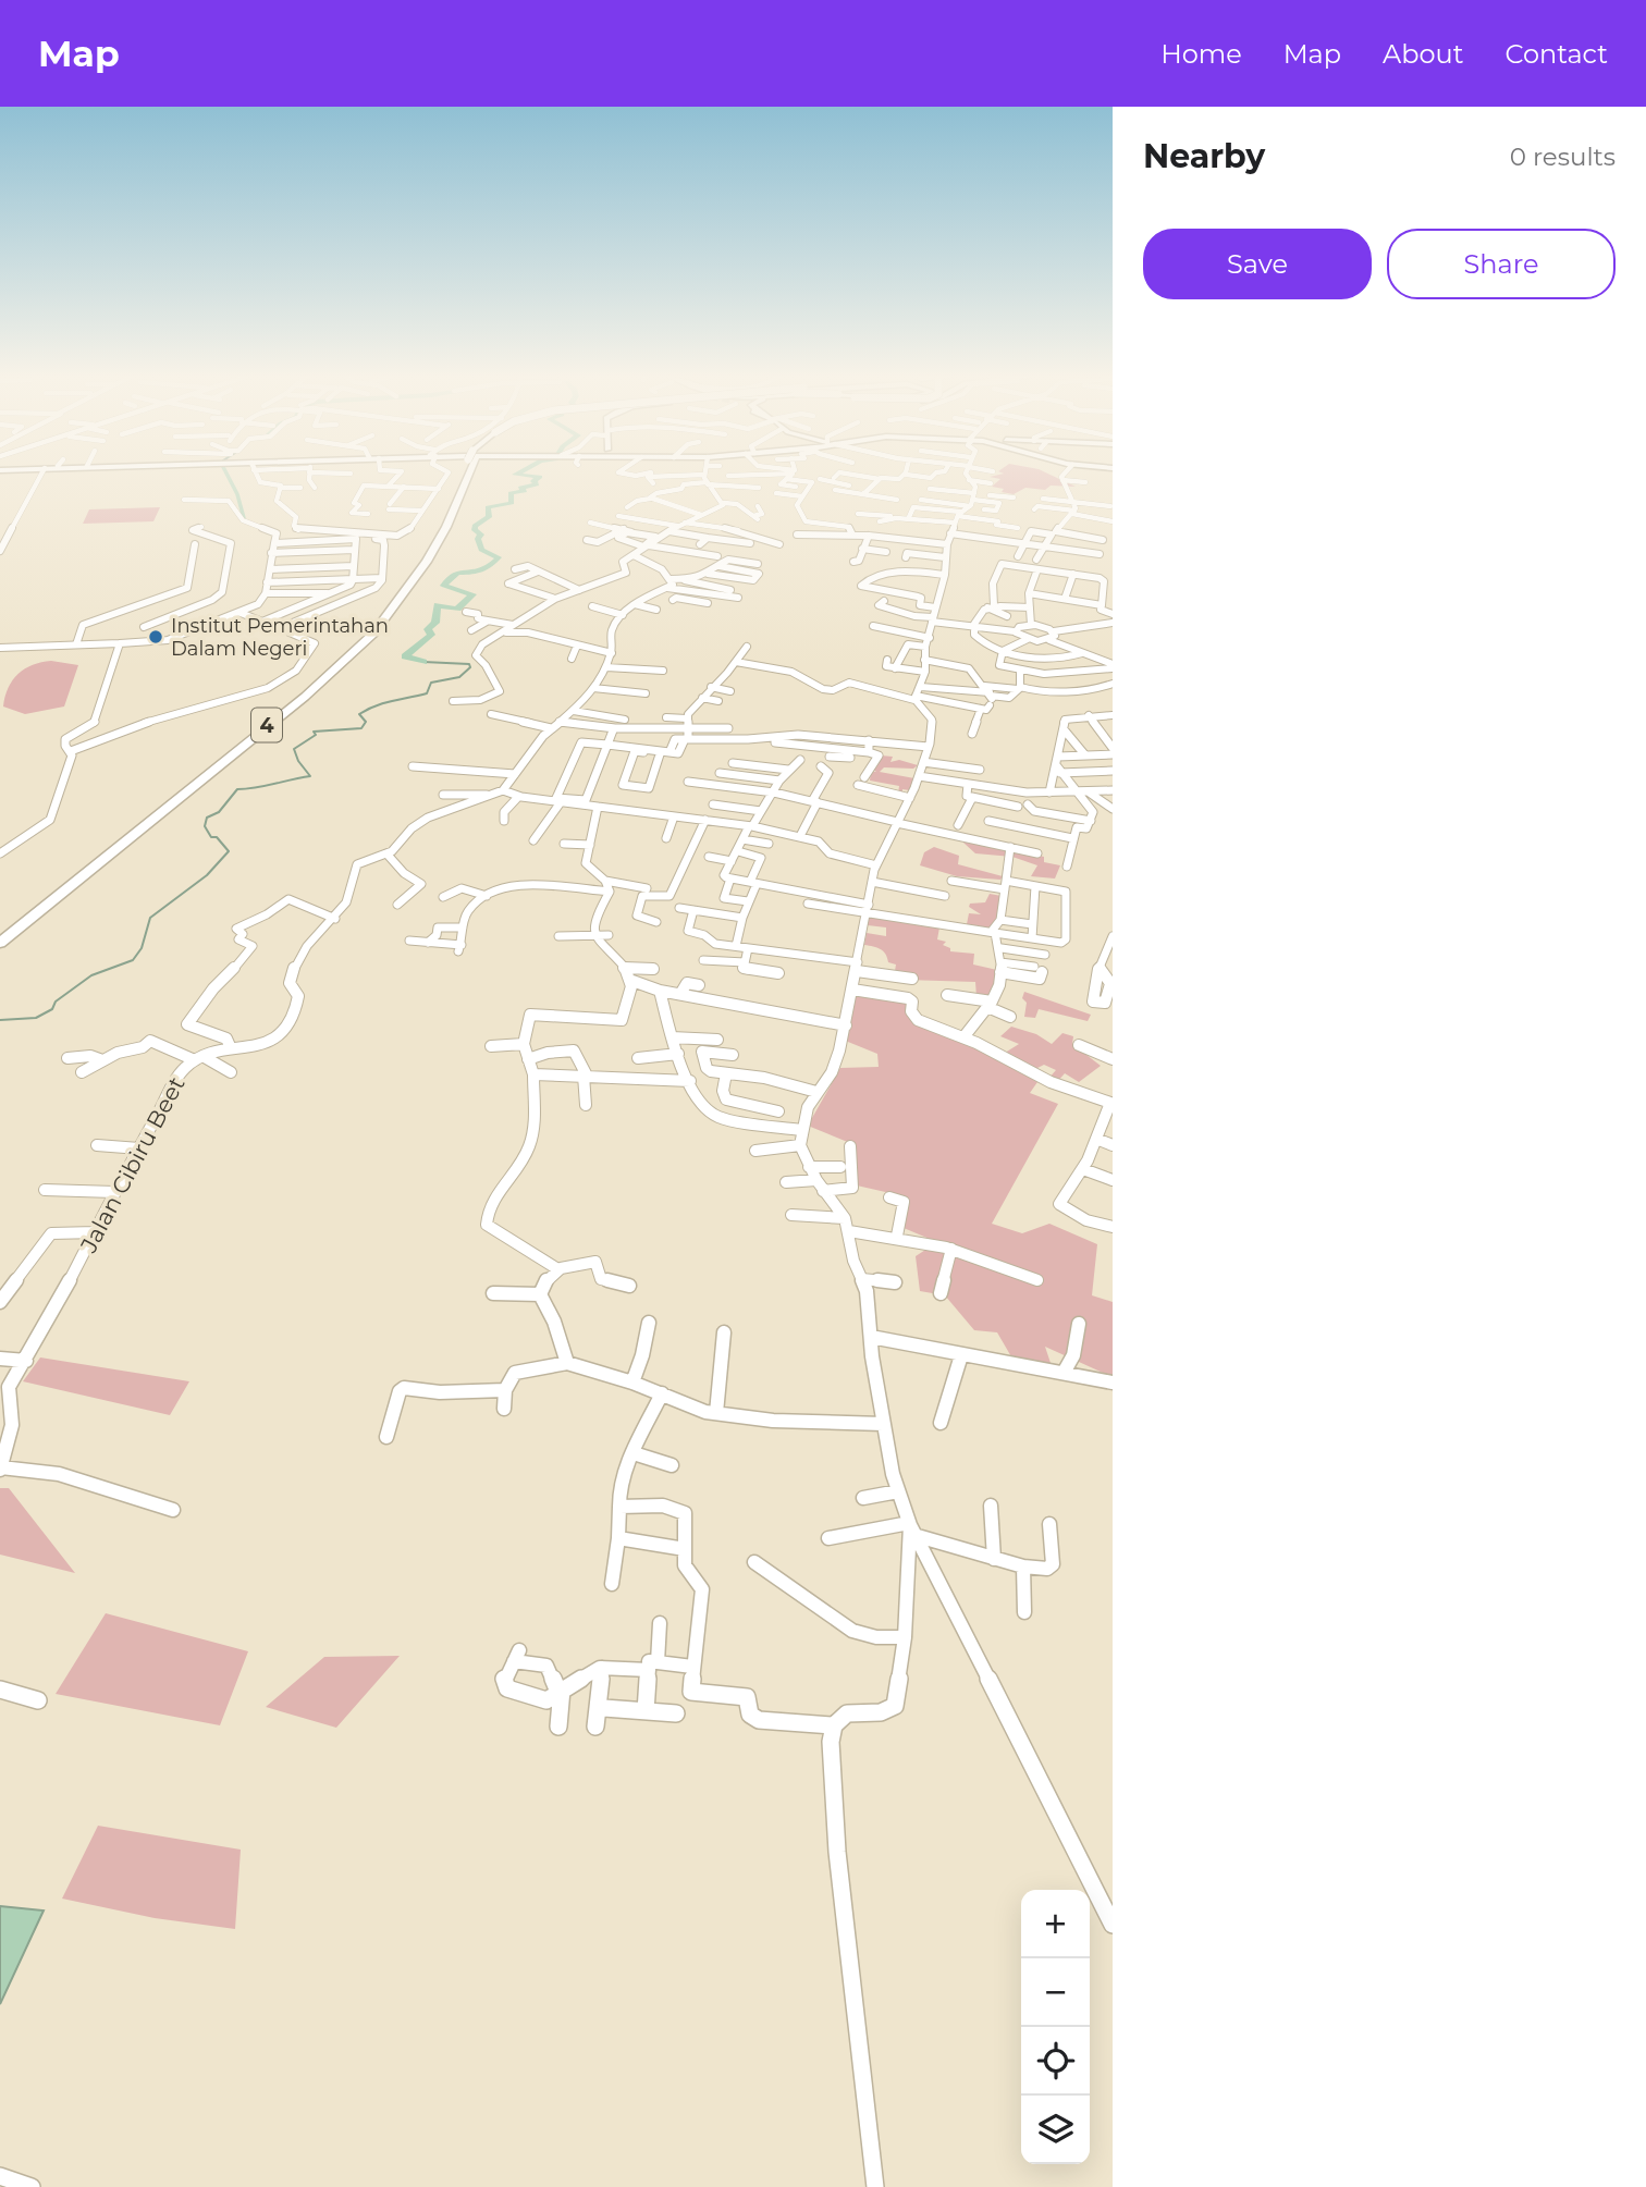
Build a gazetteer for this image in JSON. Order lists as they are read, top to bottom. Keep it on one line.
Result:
{"streets":{"highway":["4"],"street":["Jalan Cibiru Beet"]},"places":["Institut Pemerintahan Dalam Negeri"],"page":{"header":"Map","nav":["Home","Map","About","Contact"],"heading":["Nearby","0 results"],"buttons":["Save","Share"],"map_buttons":["+","−"]}}
